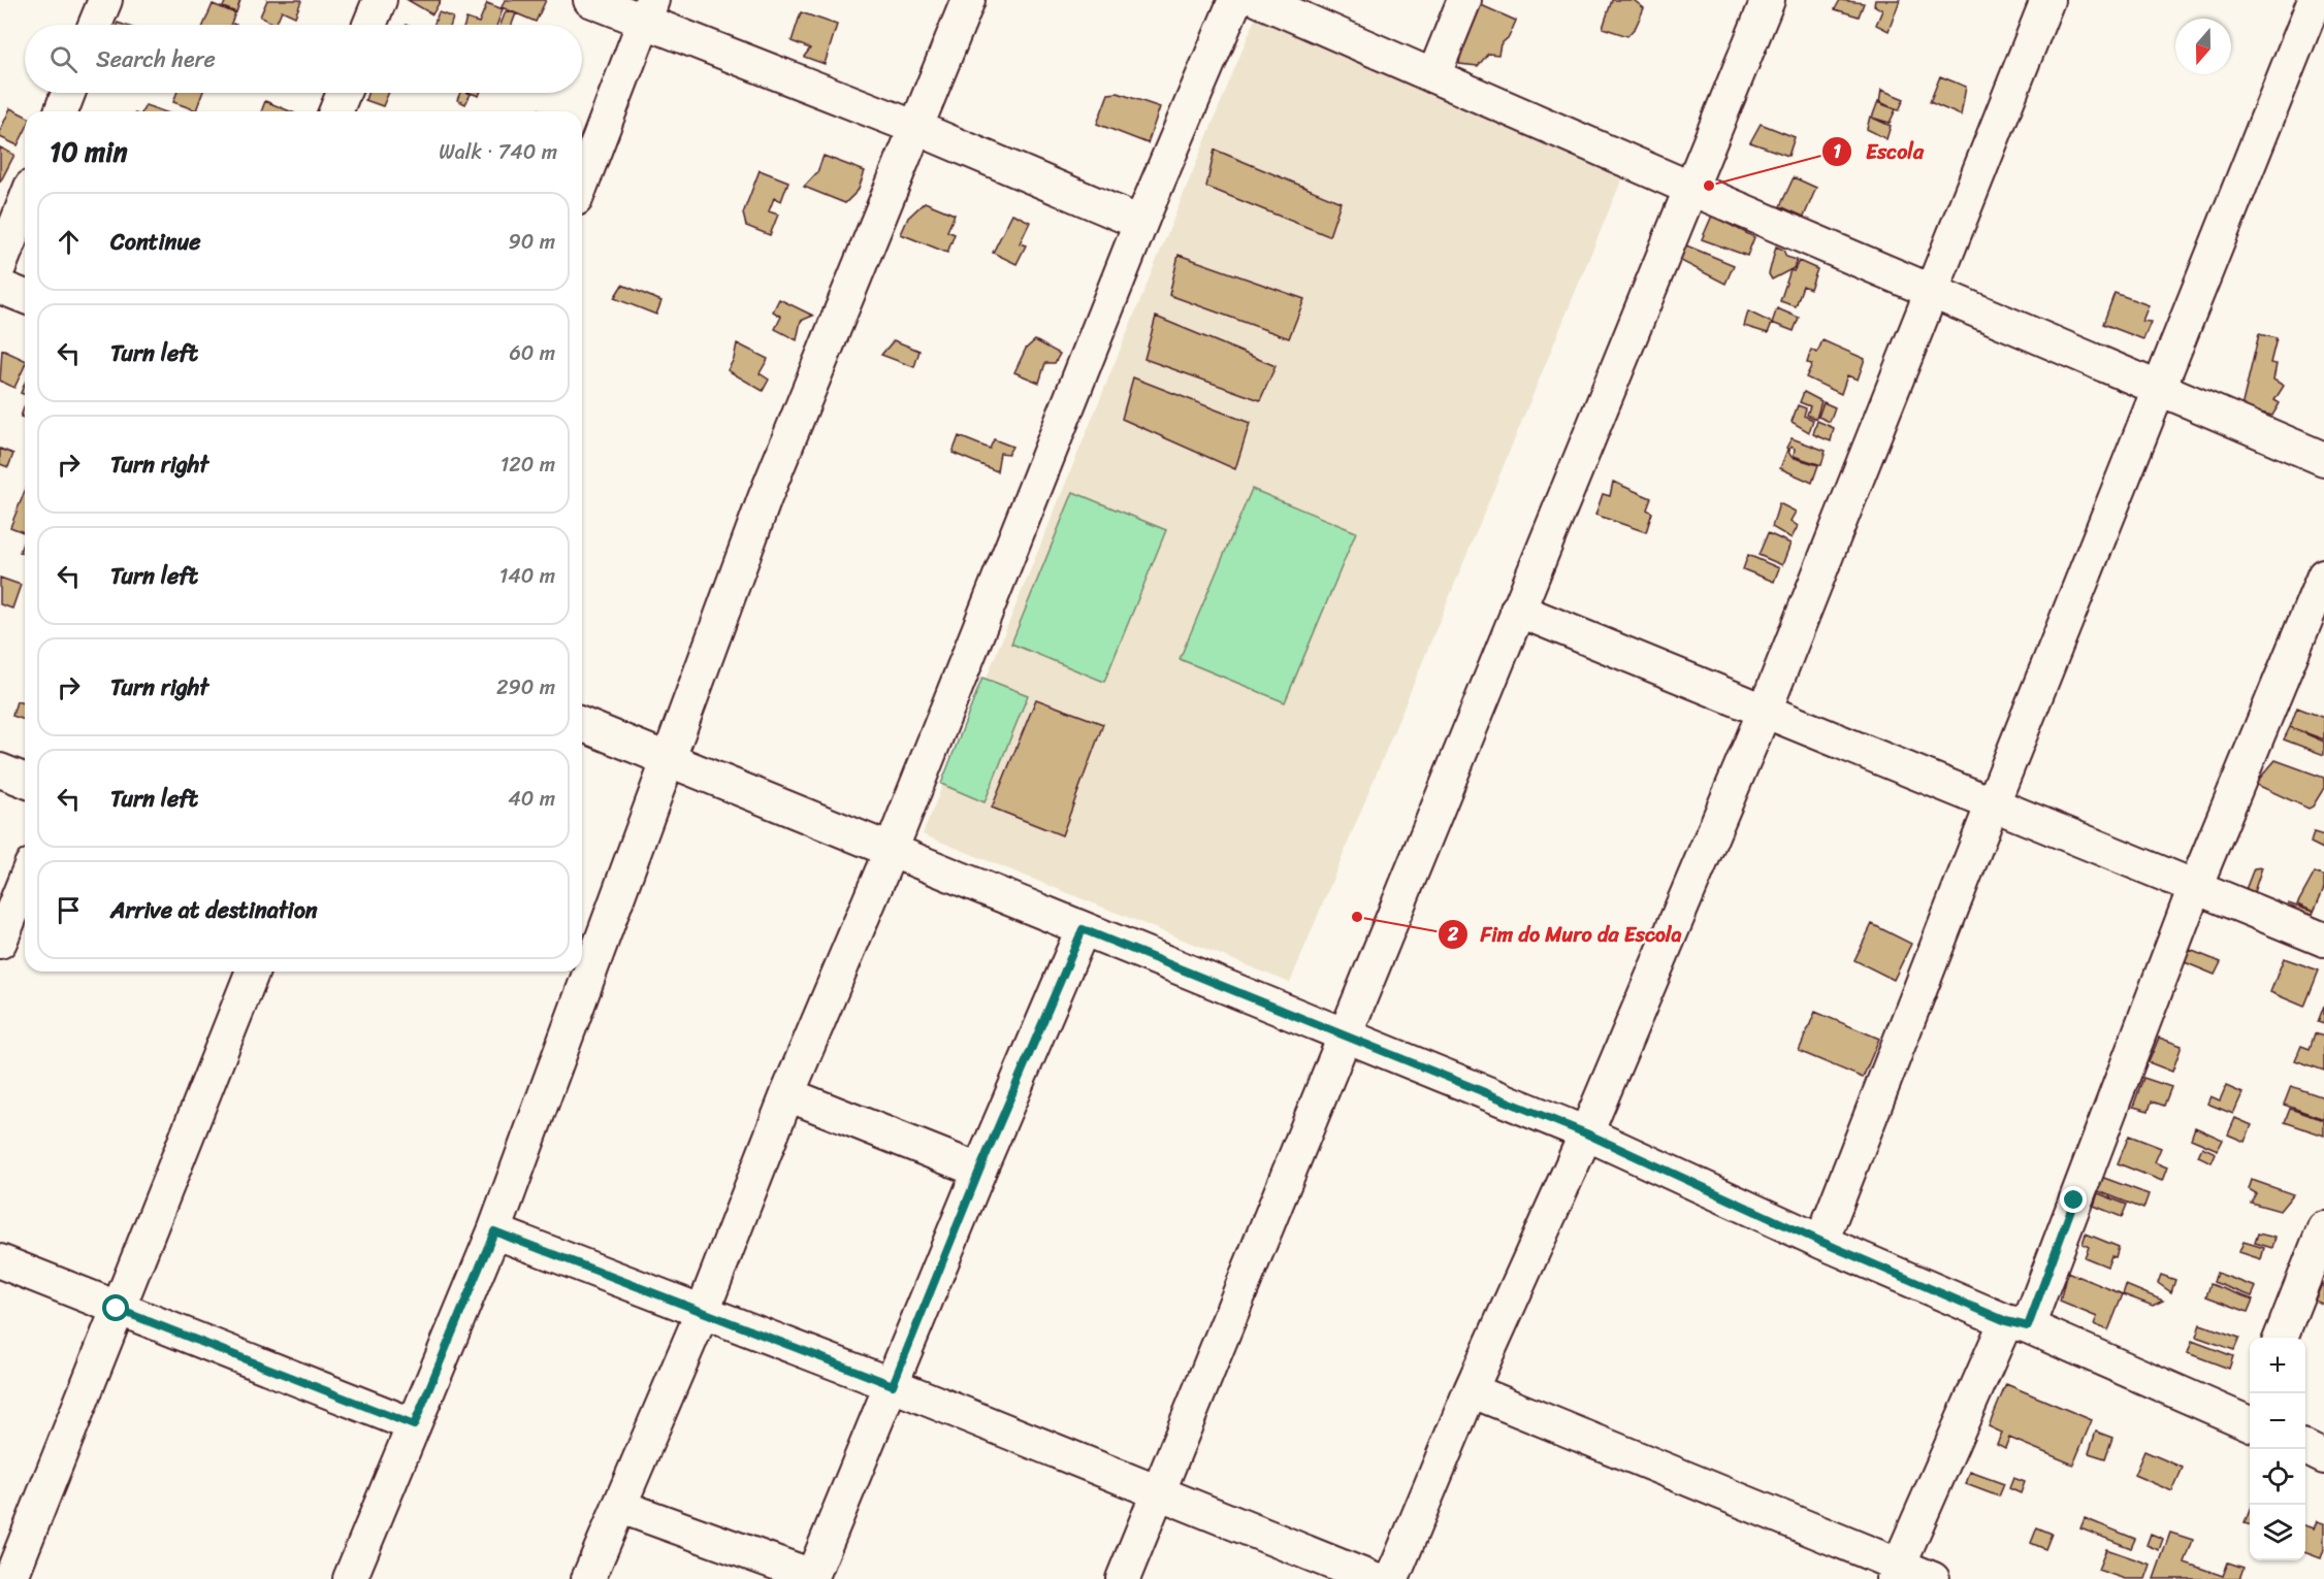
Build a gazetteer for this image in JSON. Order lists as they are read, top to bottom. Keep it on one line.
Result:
{"places":["Escola","Fim do Muro da Escola"],"north":"bottom","page":{"search":"Search here","heading":["10 min","Walk · 740 m"],"list":[["Continue","90 m"],["Turn left","60 m"],["Turn right","120 m"],["Turn left","140 m"],["Turn right","290 m"],["Turn left","40 m"],"Arrive at destination"],"map_buttons":["+","−"]}}
